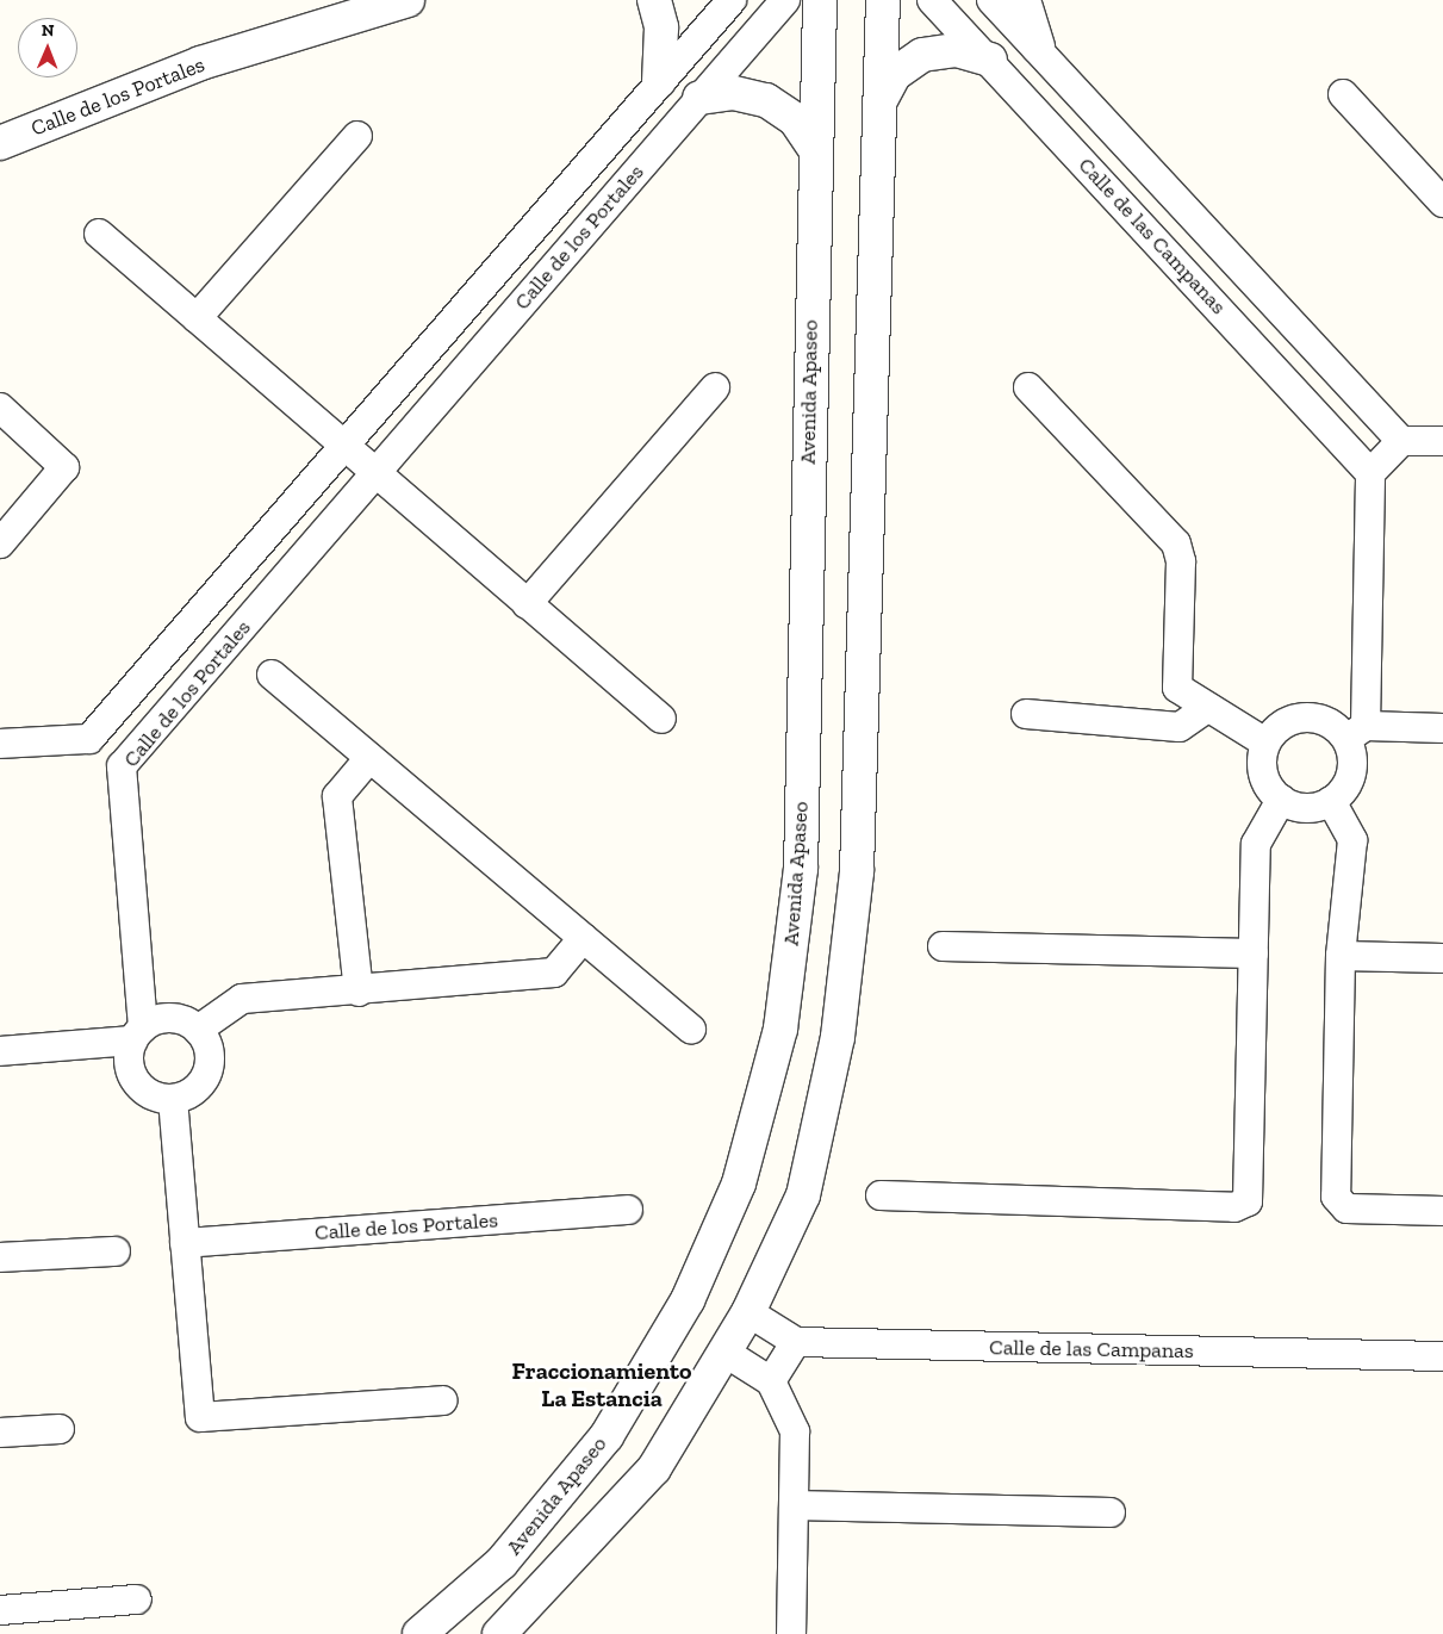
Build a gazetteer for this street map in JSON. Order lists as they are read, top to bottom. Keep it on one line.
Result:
{"streets":{"street":["Calle de los Portales","Calle de las Campanas","Avenida Apaseo"]},"districts":["Fraccionamiento La Estancia"],"north":"top"}
